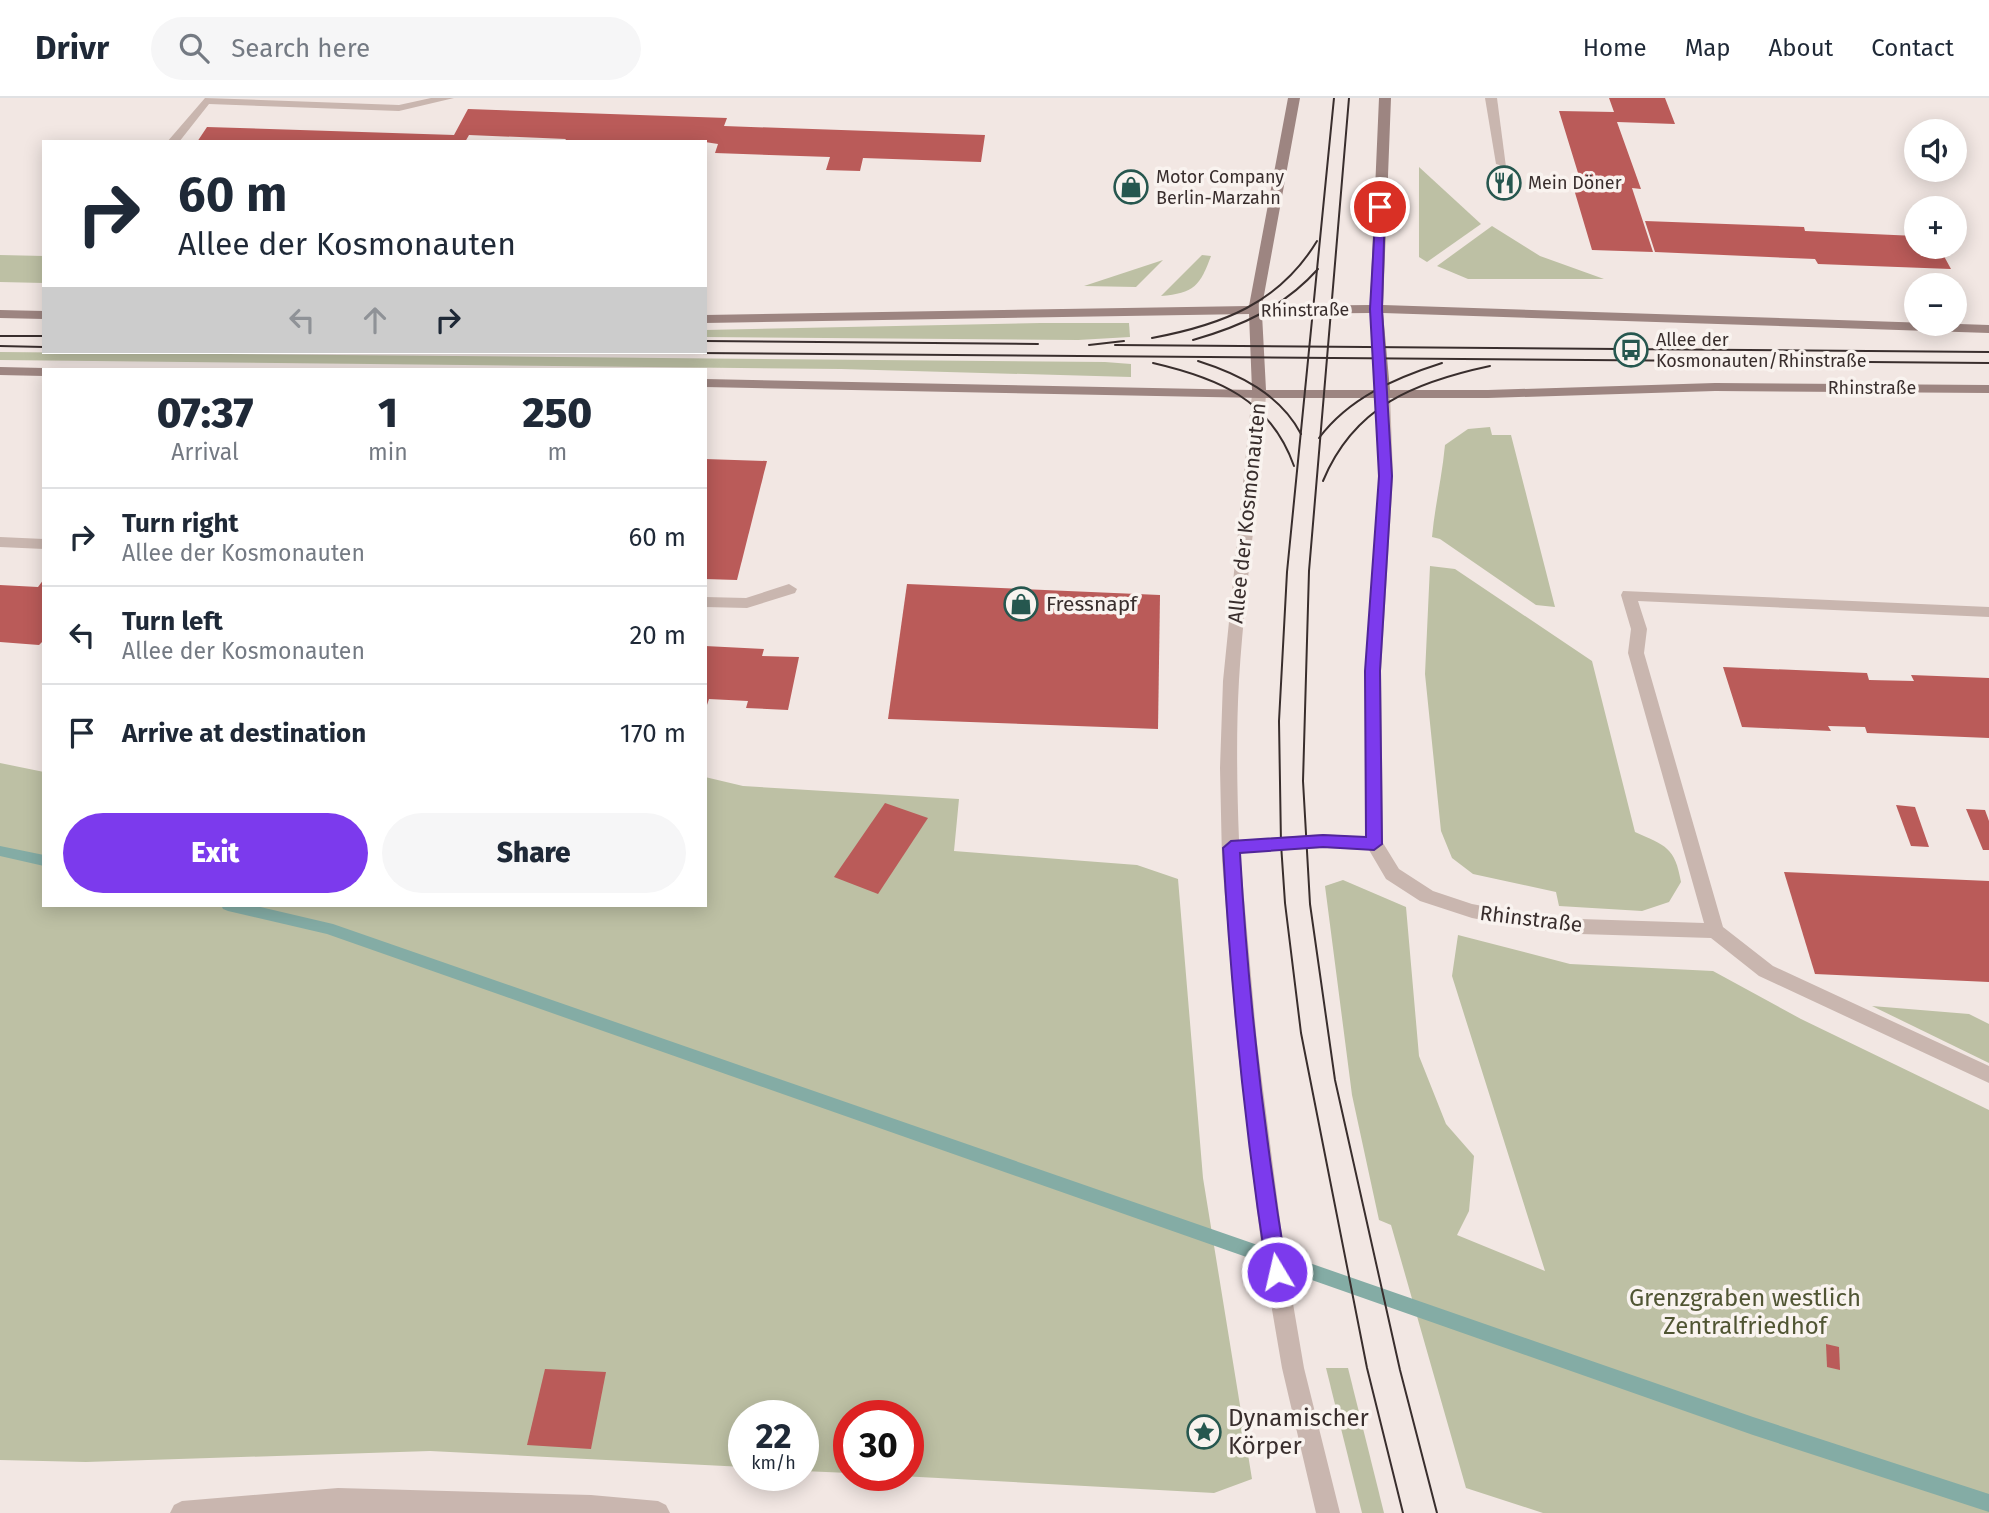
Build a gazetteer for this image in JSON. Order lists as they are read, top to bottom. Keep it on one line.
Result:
{"streets":{"main road":["Rhinstraße","Allee der Kosmonauten"]},"crossings":[["Rhinstraße","Allee der Kosmonauten"]],"parks":["Grenzgraben westlich Zentralfriedhof"],"places":{"restaurant":["Mein Döner"],"shop":["Motor Company Berlin-Marzahn","Fressnapf"],"bus stop":["Allee der Kosmonauten/Rhinstraße"],"place":["Dynamischer Körper"]},"page":{"header":"Drivr","search":"Search here","nav":["Home","Map","About","Contact"],"map_buttons":["+","−"],"turn":["60 m","Allee der Kosmonauten"],"eta":["07:37","Arrival","1","min","250","m"],"list":[{"name":"Turn right","note":"Allee der Kosmonauten","value":"60 m"},{"name":"Turn left","note":"Allee der Kosmonauten","value":"20 m"},{"name":"Arrive at destination","value":"170 m"}],"buttons":["Exit","Share"],"speed":"22 km/h","limit":"30"}}
